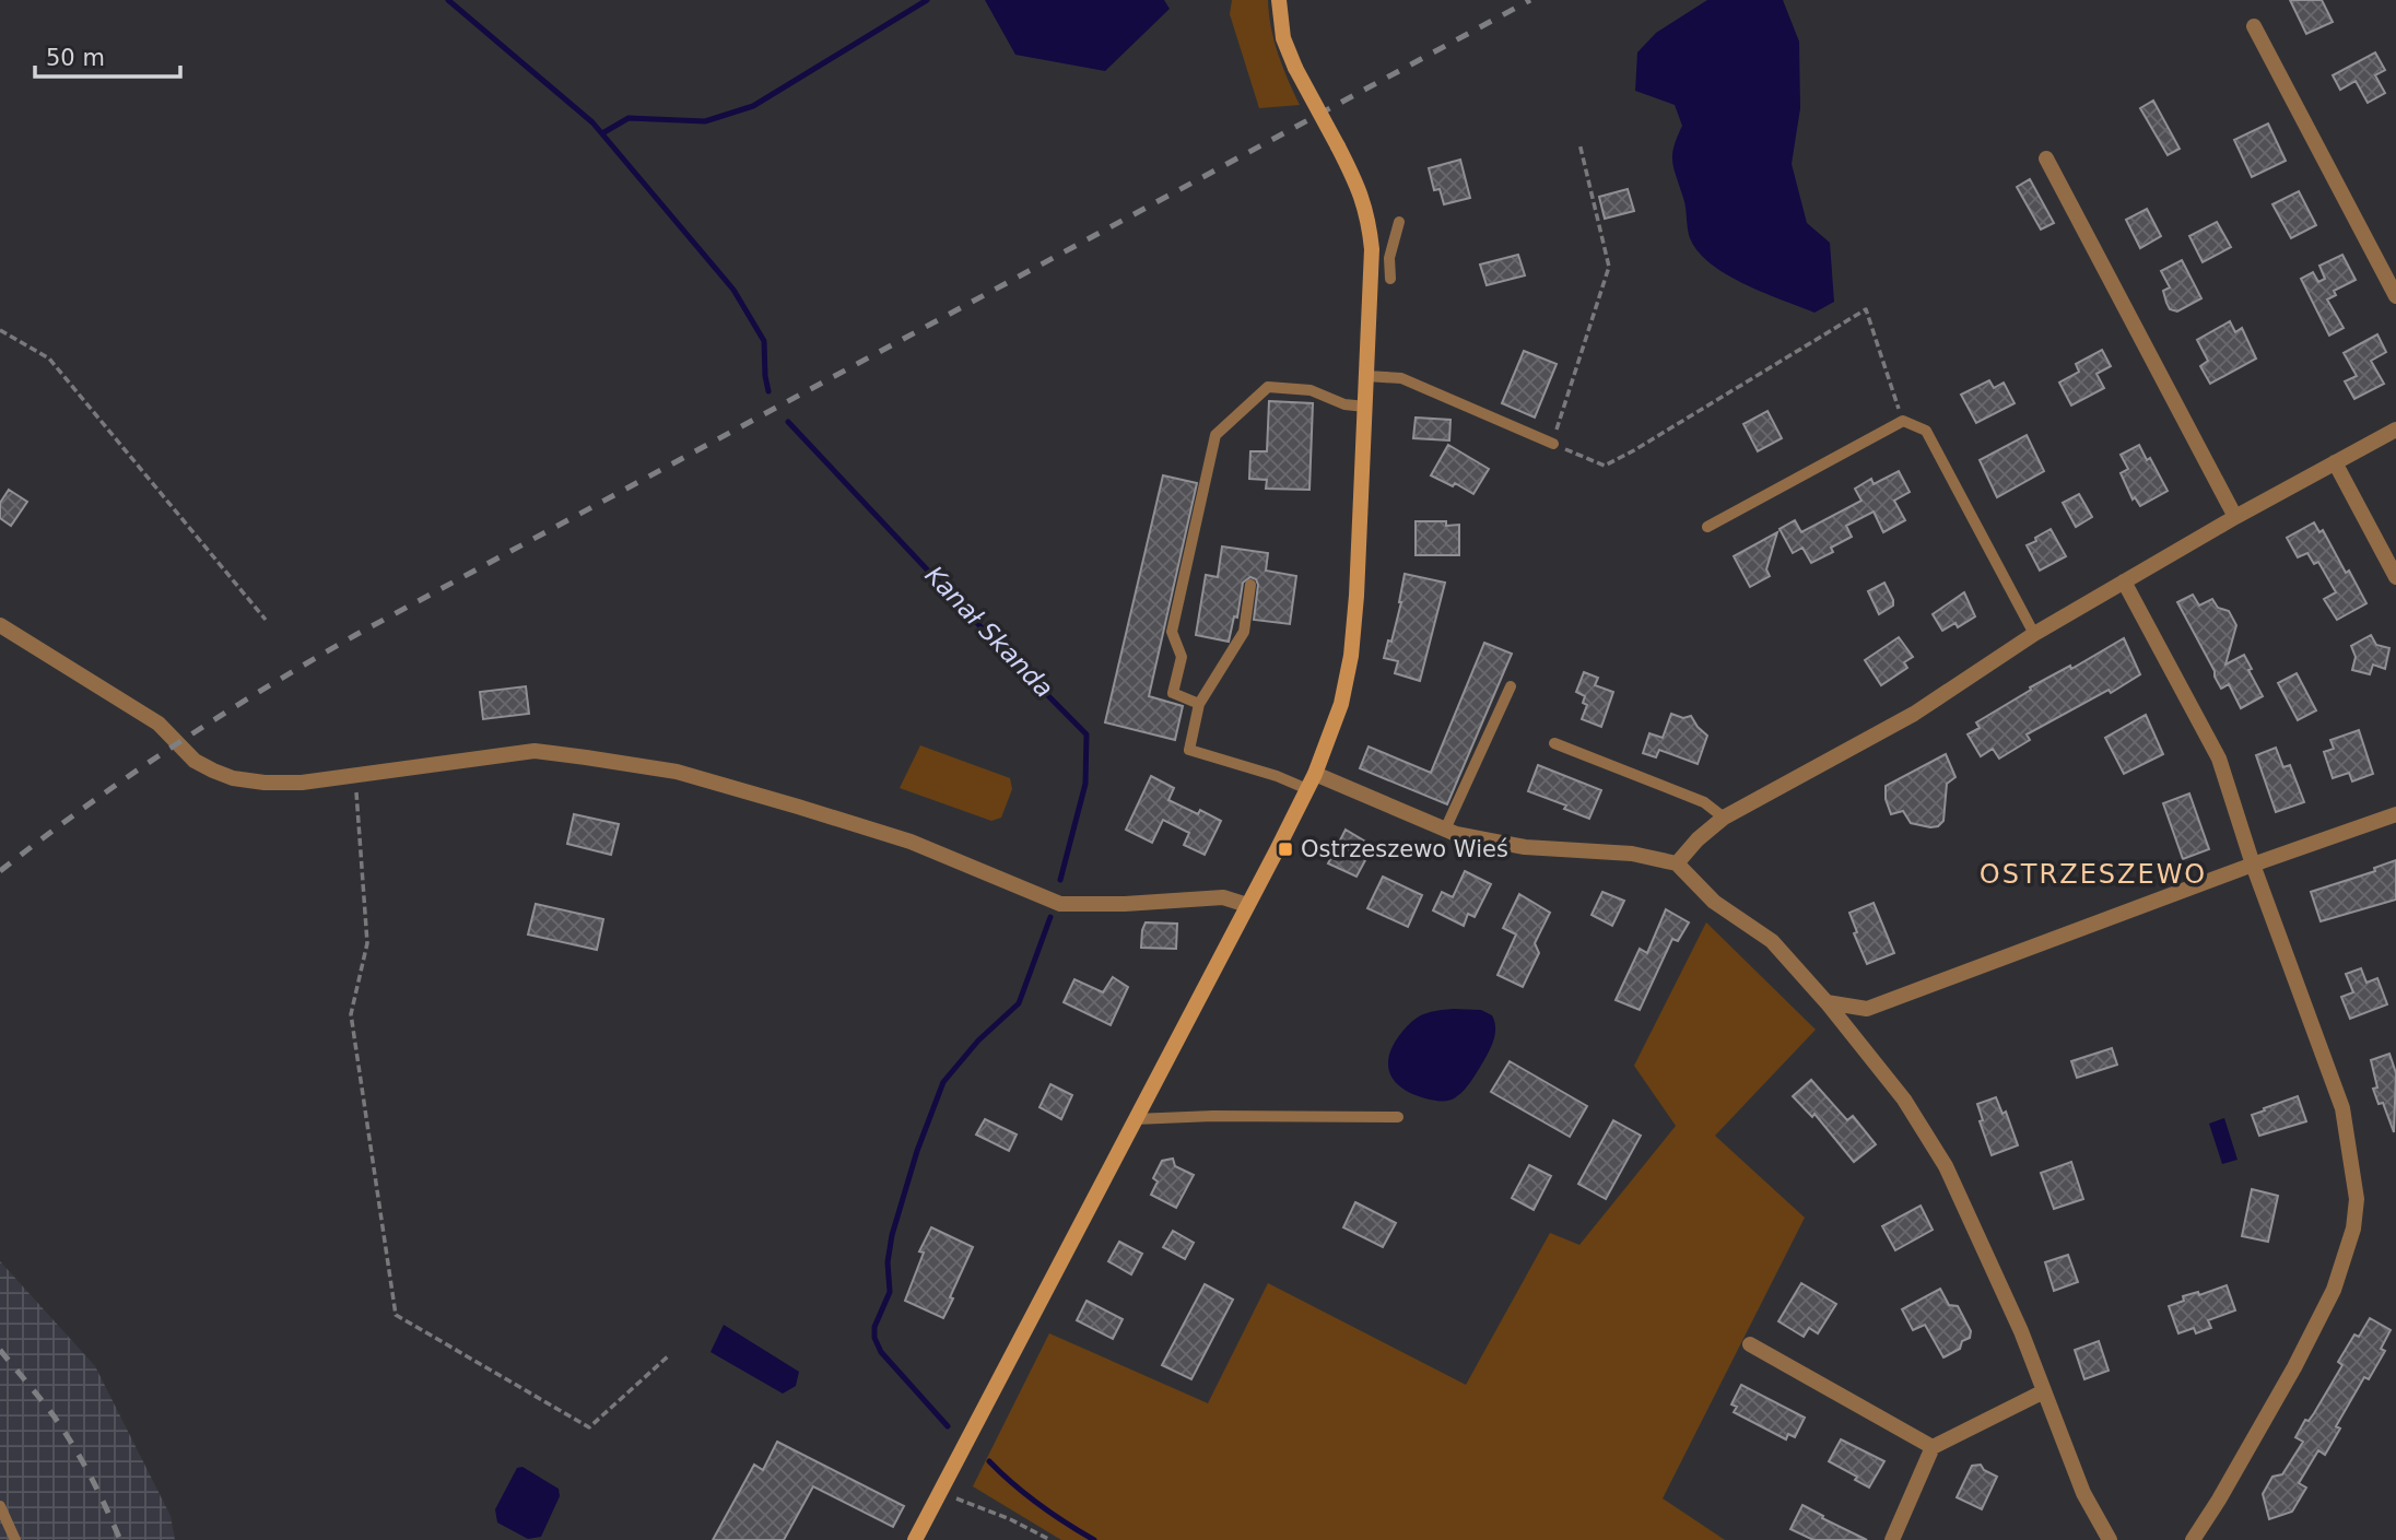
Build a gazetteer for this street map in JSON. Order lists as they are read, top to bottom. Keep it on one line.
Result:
{"districts":["OSTRZESZEWO"],"water":["Kanał Skanda"],"places":{"transit":["Ostrzeszewo Wieś"]},"scale_bar":"50 m"}
